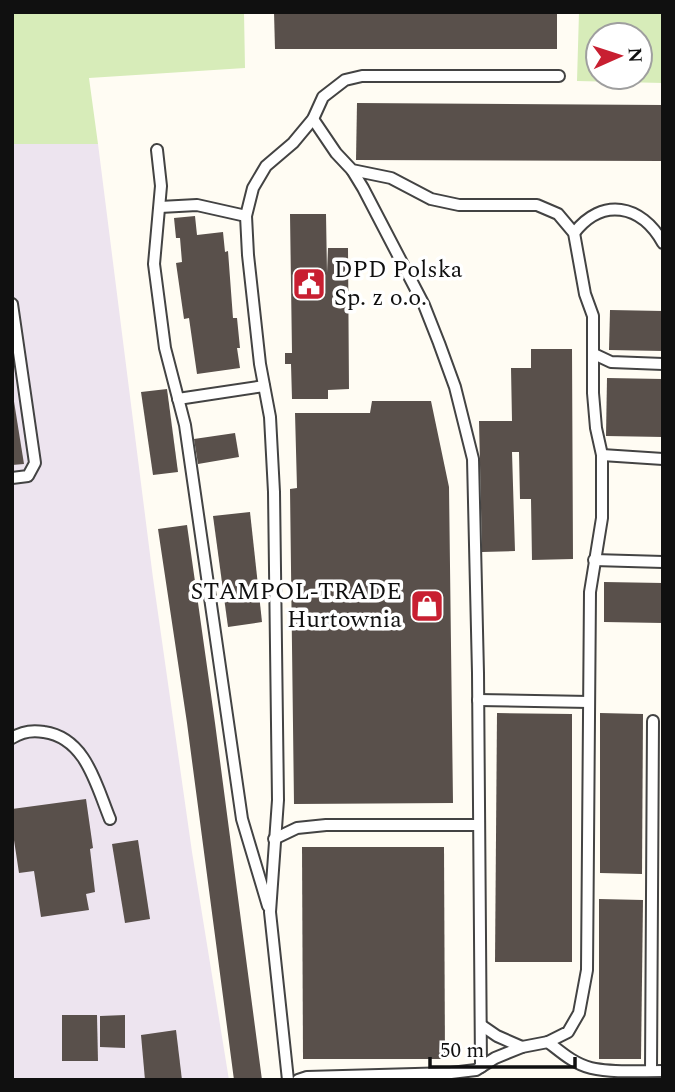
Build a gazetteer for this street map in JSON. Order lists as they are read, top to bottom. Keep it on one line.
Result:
{"places":{"public building":["DPD Polska Sp. z o.o."],"shop":["STAMPOL-TRADE Hurtownia"]},"scale_bar":"50 m","north":"right"}
